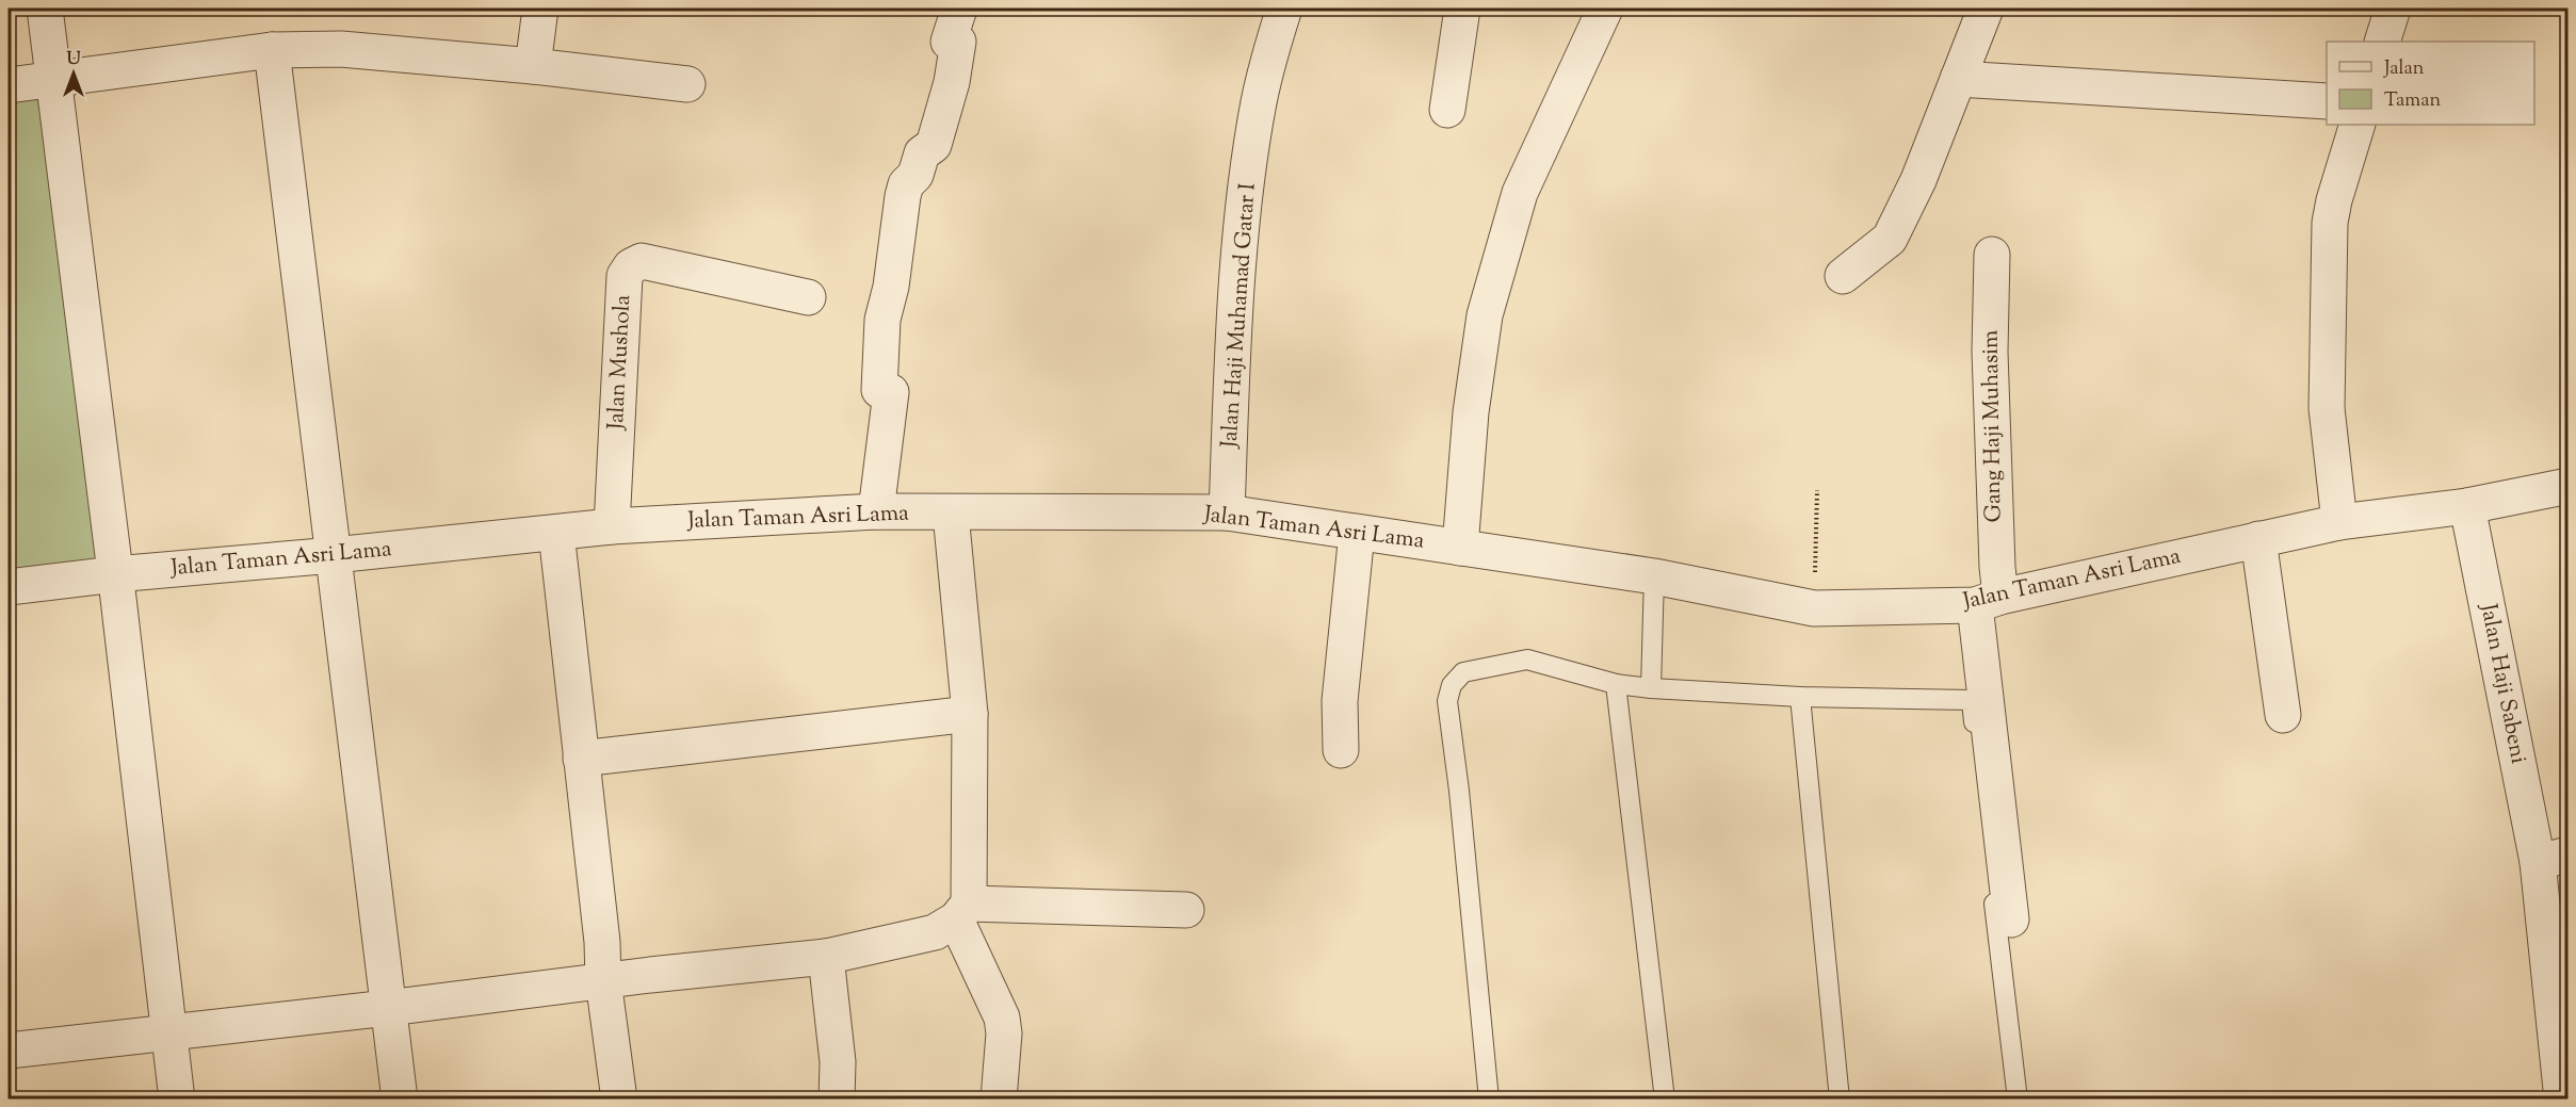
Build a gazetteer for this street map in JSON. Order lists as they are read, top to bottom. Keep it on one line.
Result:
{"streets":{"street":["Jalan Haji Muhamad Gatar I","Jalan Mushola","Gang Haji Muhasim","Jalan Taman Asri Lama","Jalan Haji Sabeni"]},"crossings":[["Jalan Haji Muhamad Gatar I","Jalan Taman Asri Lama"],["Jalan Mushola","Jalan Taman Asri Lama"],["Gang Haji Muhasim","Jalan Taman Asri Lama"],["Jalan Taman Asri Lama","Jalan Haji Sabeni"]],"legend":["Jalan","Taman"],"north":"top"}
